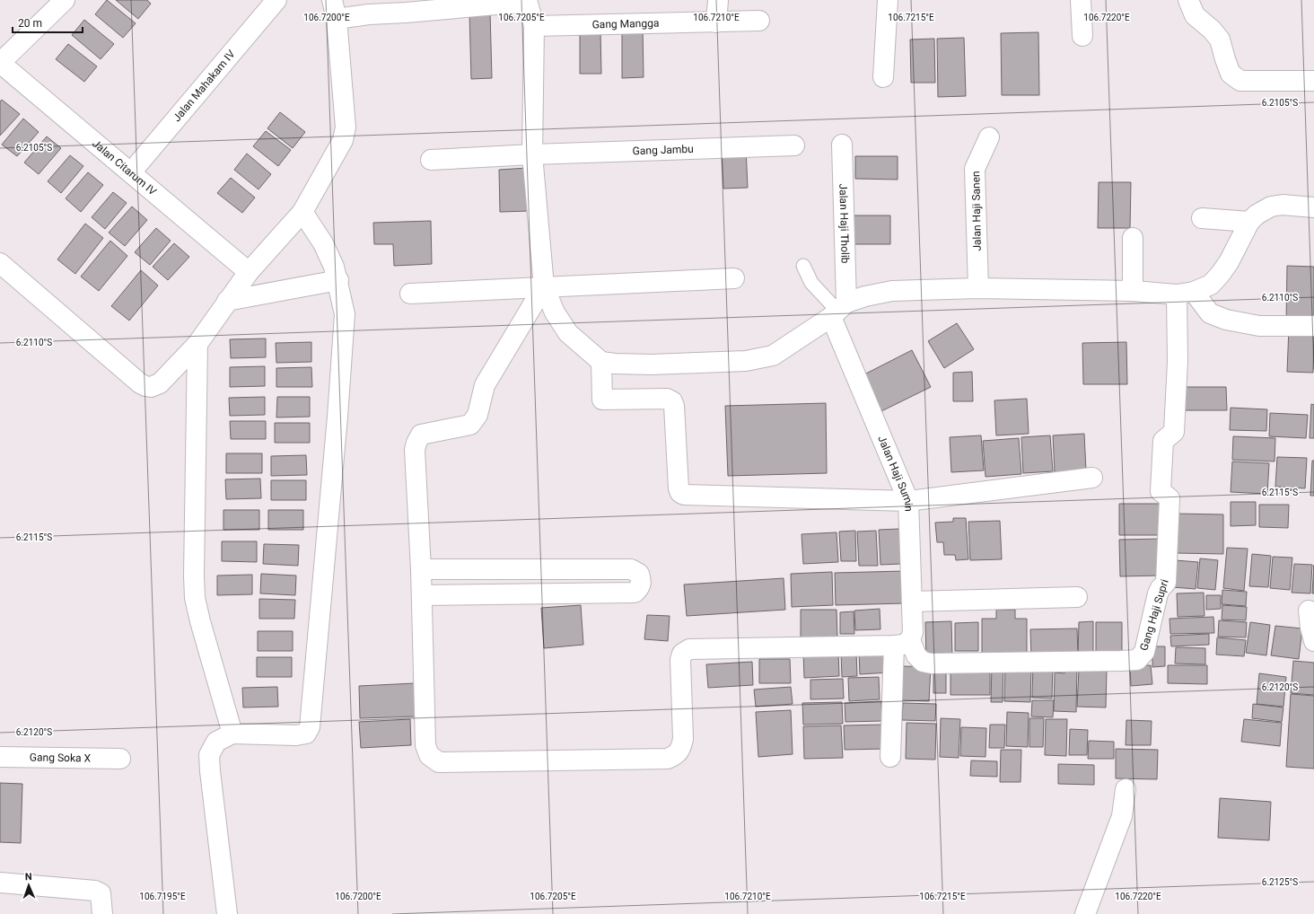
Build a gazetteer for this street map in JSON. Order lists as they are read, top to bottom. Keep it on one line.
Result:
{"streets":{"street":["Gang Mangga","Jalan Mahakam IV","Gang Jambu","Jalan Citarum IV","Jalan Haji Sanen","Jalan Haji Tholib","Jalan Haji Sumin","Gang Haji Supri","Gang Soka X"]},"crossings":[["Jalan Mahakam IV","Jalan Citarum IV"],["Jalan Haji Tholib","Jalan Haji Sumin"],["Jalan Haji Sumin","Gang Haji Supri"]],"scale_bar":"20 m","north":"top","coordinates":["106.7200°E","106.7205°E","106.7210°E","106.7215°E","106.7220°E","6.2105°S","6.2110°S","6.2115°S","6.2120°S","6.2125°S","106.7195°E"]}
